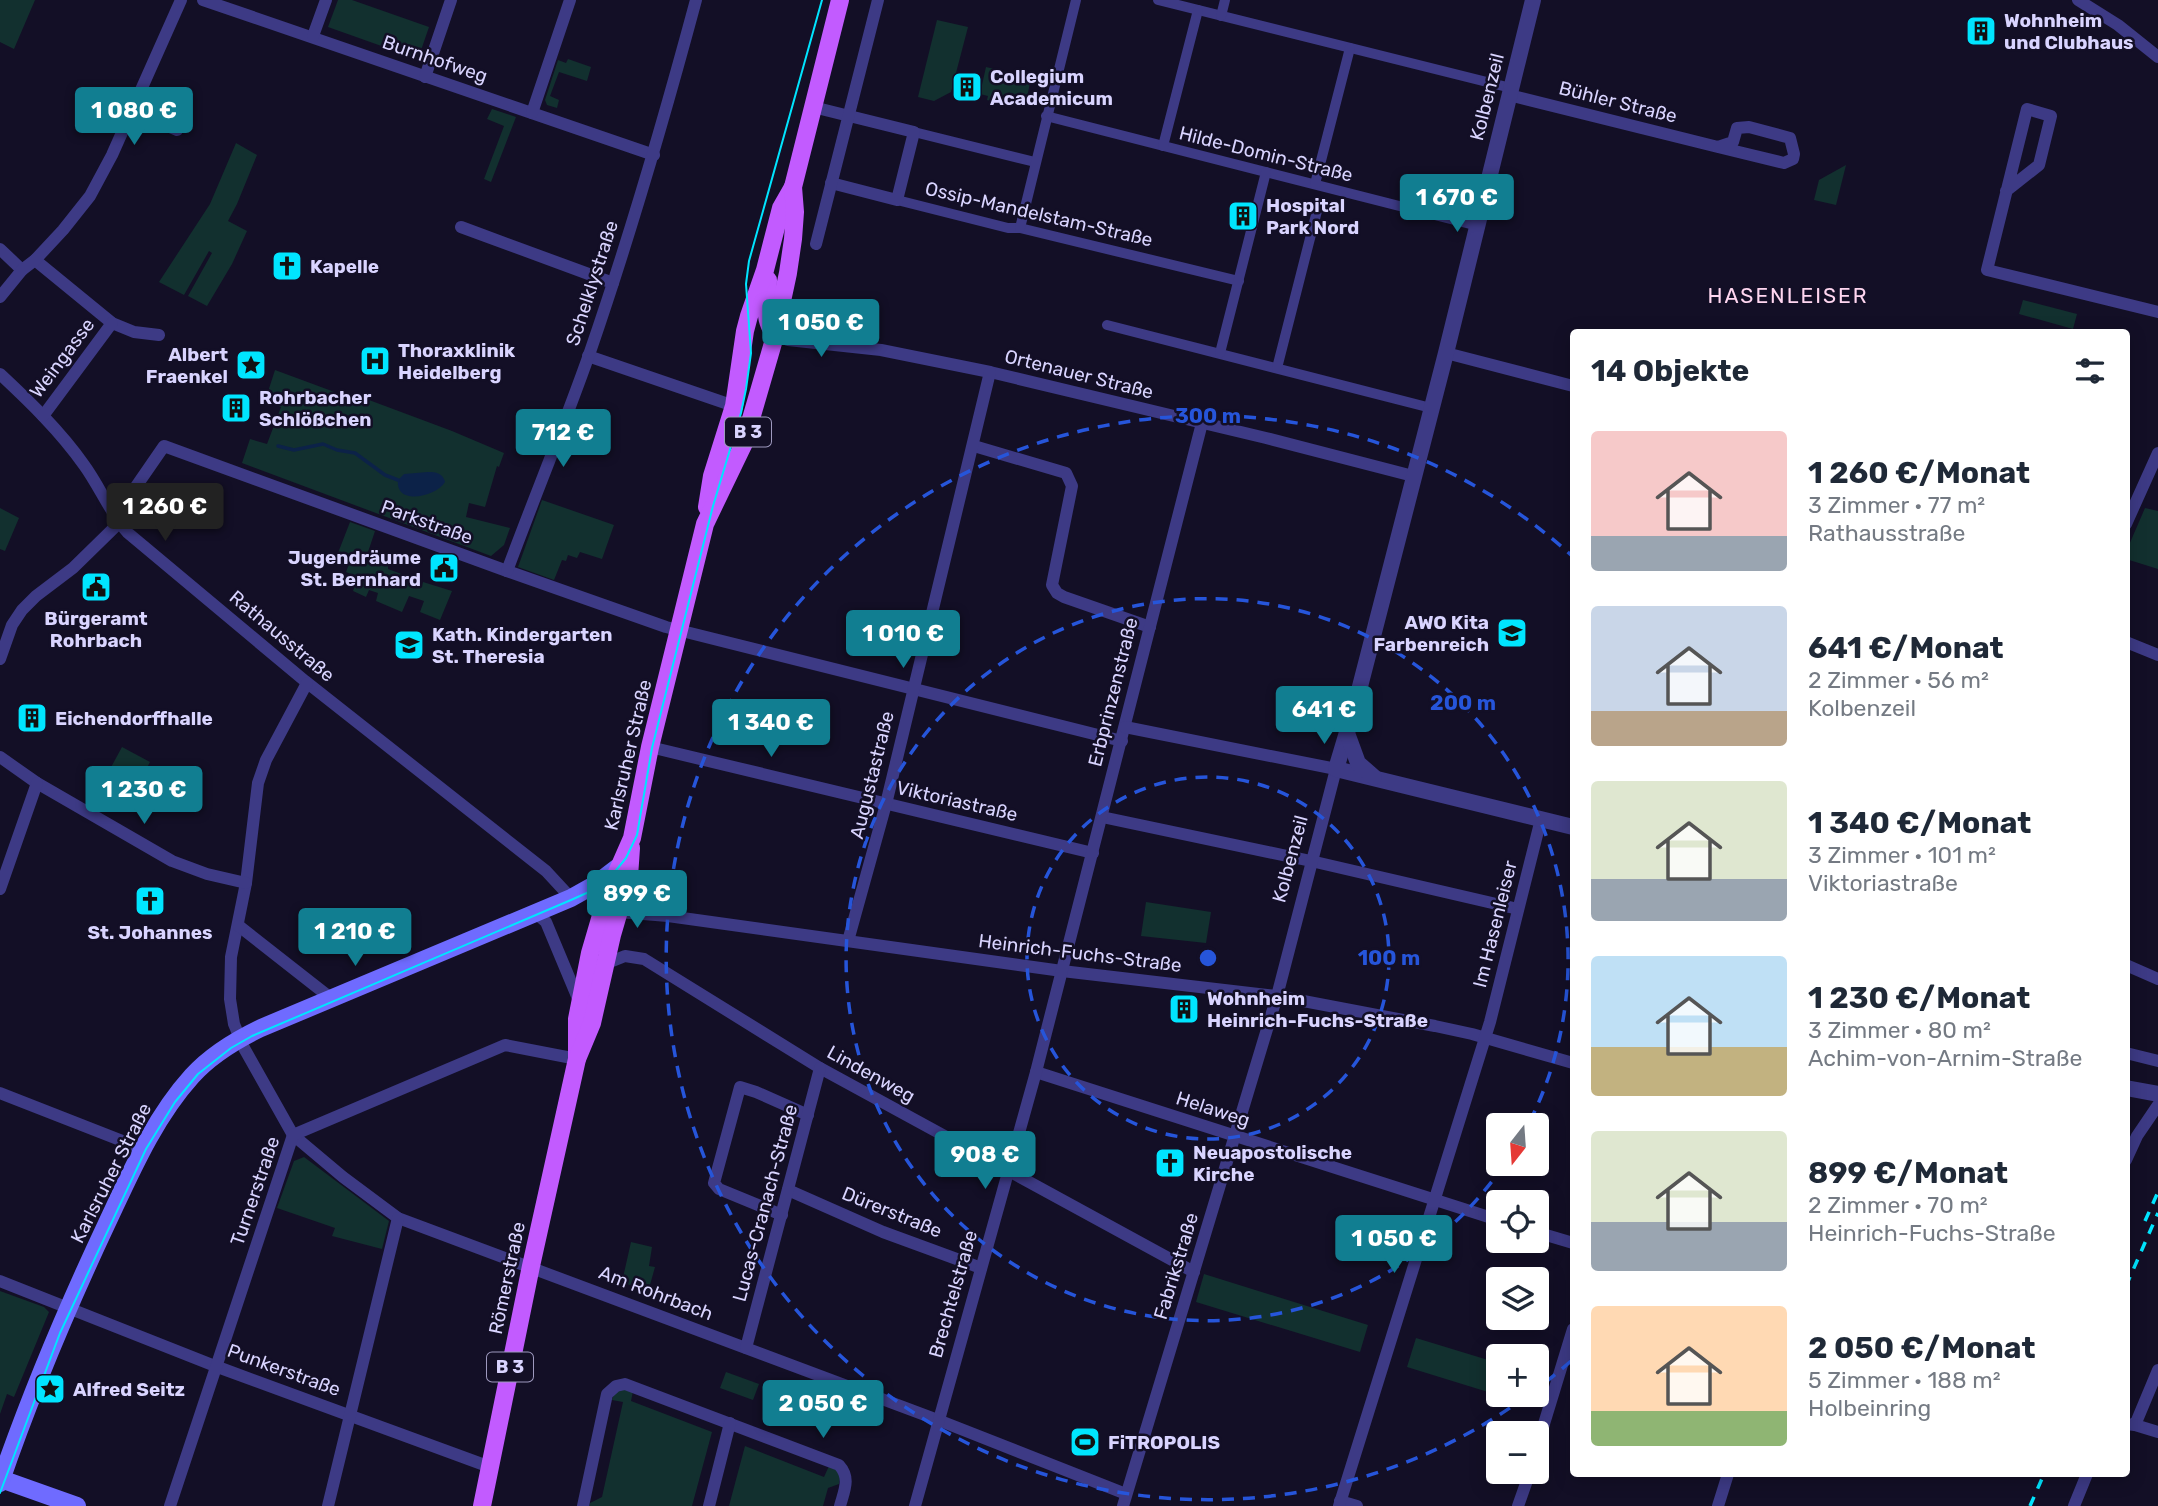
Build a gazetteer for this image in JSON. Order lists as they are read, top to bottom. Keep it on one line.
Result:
{"streets":{"main road":["B 3","Karlsruher Straße","Römerstraße"],"street":["Burnhofweg","Kolbenzeil","Bühler Straße","Hilde-Domin-Straße","Ossip-Mandelstam-Straße","Schelklystraße","Weingasse","Ortenauer Straße","Parkstraße","Rathausstraße","Erbprinzenstraße","Augustastraße","Viktoriastraße","Im Hasenleiser","Heinrich-Fuchs-Straße","Lindenweg","Helaweg","Turnerstraße","Lucas-Cranach-Straße","Dürerstraße","Fabrikstraße","Am Rohrbach","Brechtelstraße","Punkerstraße"]},"crossings":[["Burnhofweg","Schelklystraße"],["Kolbenzeil","Bühler Straße"],["Kolbenzeil","Hilde-Domin-Straße"],["Kolbenzeil","Ortenauer Straße"],["Kolbenzeil","Heinrich-Fuchs-Straße"],["Kolbenzeil","Fabrikstraße"],["Schelklystraße","Parkstraße"],["Weingasse","Rathausstraße"],["Ortenauer Straße","B 3"],["Ortenauer Straße","Erbprinzenstraße"],["Ortenauer Straße","Karlsruher Straße"],["Ortenauer Straße","Augustastraße"],["B 3","Karlsruher Straße"],["Parkstraße","Rathausstraße"],["Parkstraße","Erbprinzenstraße"],["Parkstraße","Karlsruher Straße"],["Parkstraße","Augustastraße"],["Rathausstraße","Karlsruher Straße"],["Rathausstraße","Am Rohrbach"],["Erbprinzenstraße","Viktoriastraße"],["Erbprinzenstraße","Heinrich-Fuchs-Straße"],["Erbprinzenstraße","Brechtelstraße"],["Karlsruher Straße","Viktoriastraße"],["Karlsruher Straße","Römerstraße"],["Karlsruher Straße","Am Rohrbach"],["Karlsruher Straße","Punkerstraße"],["Augustastraße","Viktoriastraße"],["Augustastraße","Heinrich-Fuchs-Straße"],["Im Hasenleiser","Heinrich-Fuchs-Straße"],["Im Hasenleiser","Helaweg"],["Heinrich-Fuchs-Straße","Fabrikstraße"],["Heinrich-Fuchs-Straße","Römerstraße"],["Heinrich-Fuchs-Straße","Brechtelstraße"],["Lindenweg","Lucas-Cranach-Straße"],["Lindenweg","Fabrikstraße"],["Lindenweg","Römerstraße"],["Lindenweg","Brechtelstraße"],["Helaweg","Fabrikstraße"],["Helaweg","Brechtelstraße"],["Turnerstraße","Römerstraße"],["Turnerstraße","Am Rohrbach"],["Turnerstraße","Punkerstraße"],["Lucas-Cranach-Straße","Dürerstraße"],["Lucas-Cranach-Straße","Am Rohrbach"],["Dürerstraße","Brechtelstraße"],["Fabrikstraße","Am Rohrbach"],["Römerstraße","Am Rohrbach"],["Römerstraße","Punkerstraße"],["Am Rohrbach","Brechtelstraße"]],"districts":["HASENLEISER"],"places":{"building":["Wohnheim und Clubhaus","Collegium Academicum","Hospital Park Nord","Rohrbacher Schlößchen","Eichendorffhalle","Wohnheim Heinrich-Fuchs-Straße"],"church":["Kapelle","St. Johannes","Neuapostolische Kirche"],"hospital":["Thoraxklinik Heidelberg"],"place":["Albert Fraenkel","Alfred Seitz"],"public building":["Jugendräume St. Bernhard","Bürgeramt Rohrbach"],"school or university":["AWO Kita Farbenreich","Kath. Kindergarten St. Theresia"],"sports":["FiTROPOLIS"]},"north":"bottom","page":{"price":["1 080 €","1 670 €","1 050 €","712 €","1 260 €","1 010 €","641 €","1 340 €","1 230 €","899 €","1 210 €","908 €","1 050 €","2 050 €"],"heading":"14 Objekte","list":[{"name":"1 260 €/Monat","note":"3 Zimmer · 77 m² · Rathausstraße"},{"name":"641 €/Monat","note":"2 Zimmer · 56 m² · Kolbenzeil"},{"name":"1 340 €/Monat","note":"3 Zimmer · 101 m² · Viktoriastraße"},{"name":"1 230 €/Monat","note":"3 Zimmer · 80 m² · Achim-von-Arnim-Straße"},{"name":"899 €/Monat","note":"2 Zimmer · 70 m² · Heinrich-Fuchs-Straße"},{"name":"2 050 €/Monat","note":"5 Zimmer · 188 m² · Holbeinring"}],"map_buttons":["+","−"]},"rings":["300 m","200 m","100 m"]}
